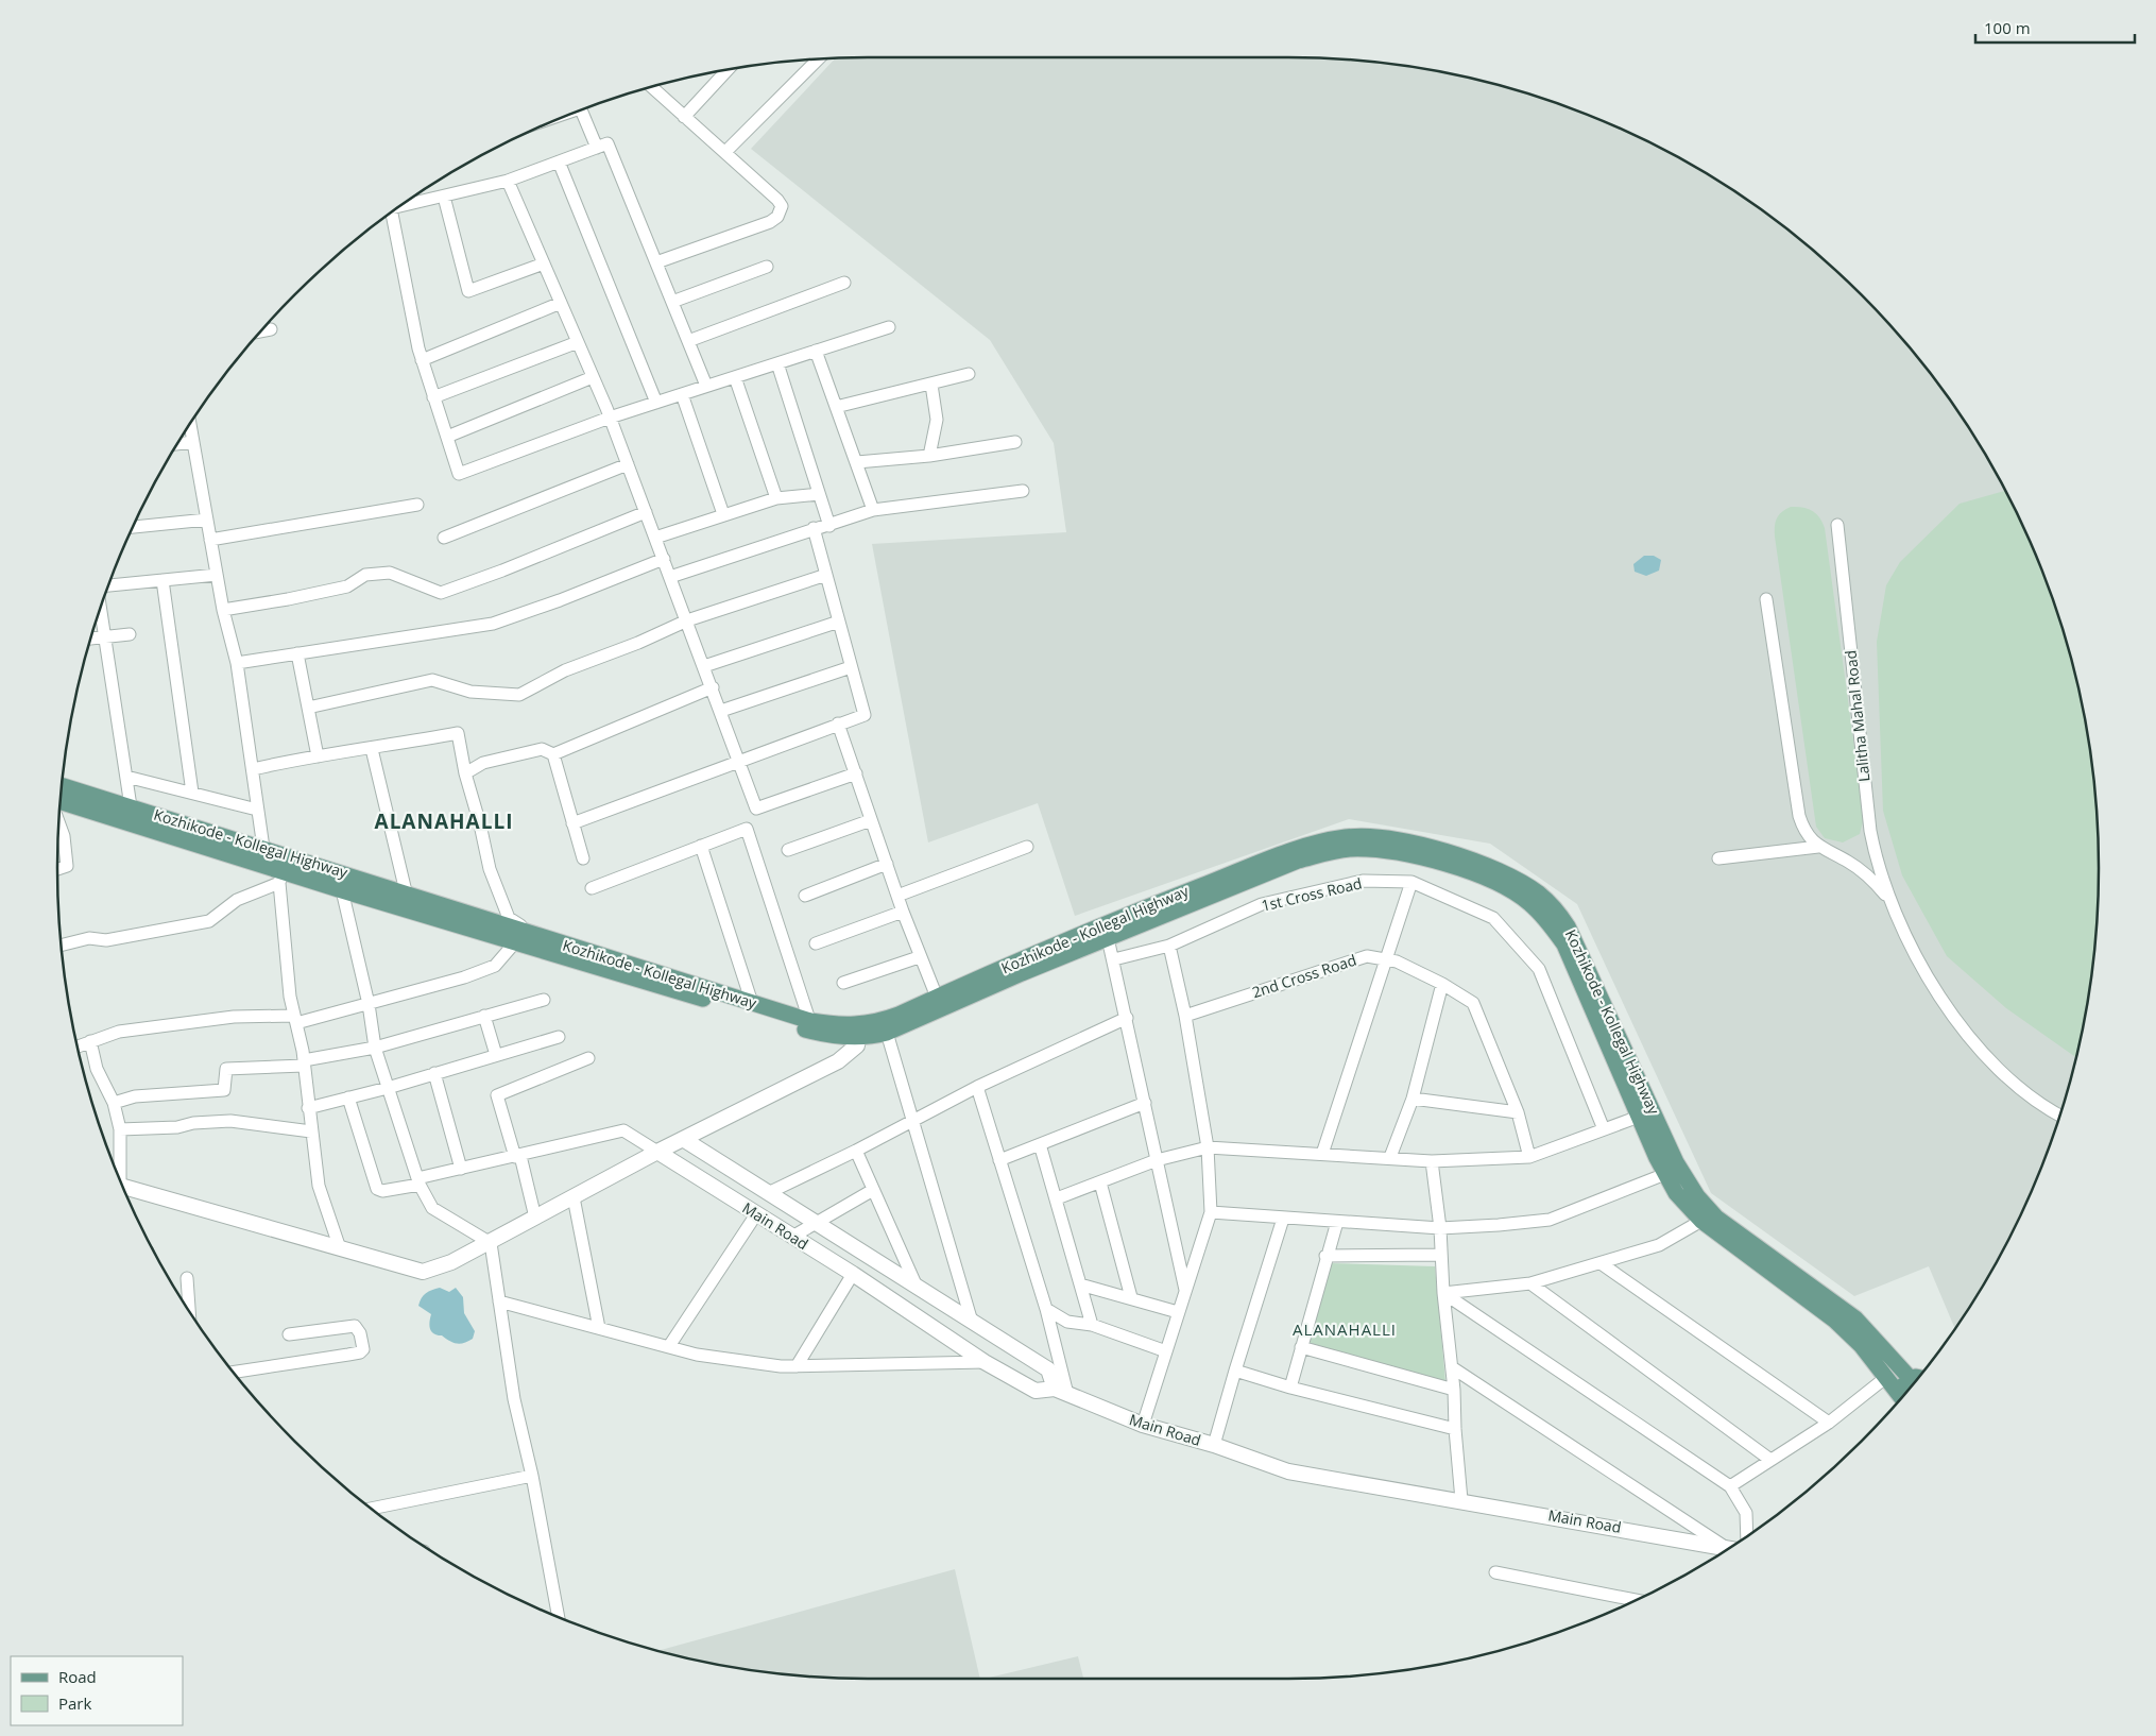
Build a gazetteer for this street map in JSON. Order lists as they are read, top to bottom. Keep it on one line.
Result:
{"streets":{"main road":["Kozhikode - Kollegal Highway"],"street":["Lalitha Mahal Road","1st Cross Road","2nd Cross Road","Main Road"]},"districts":["ALANAHALLI","ALANAHALLI"],"legend":["Road","Park"],"scale_bar":"100 m"}
